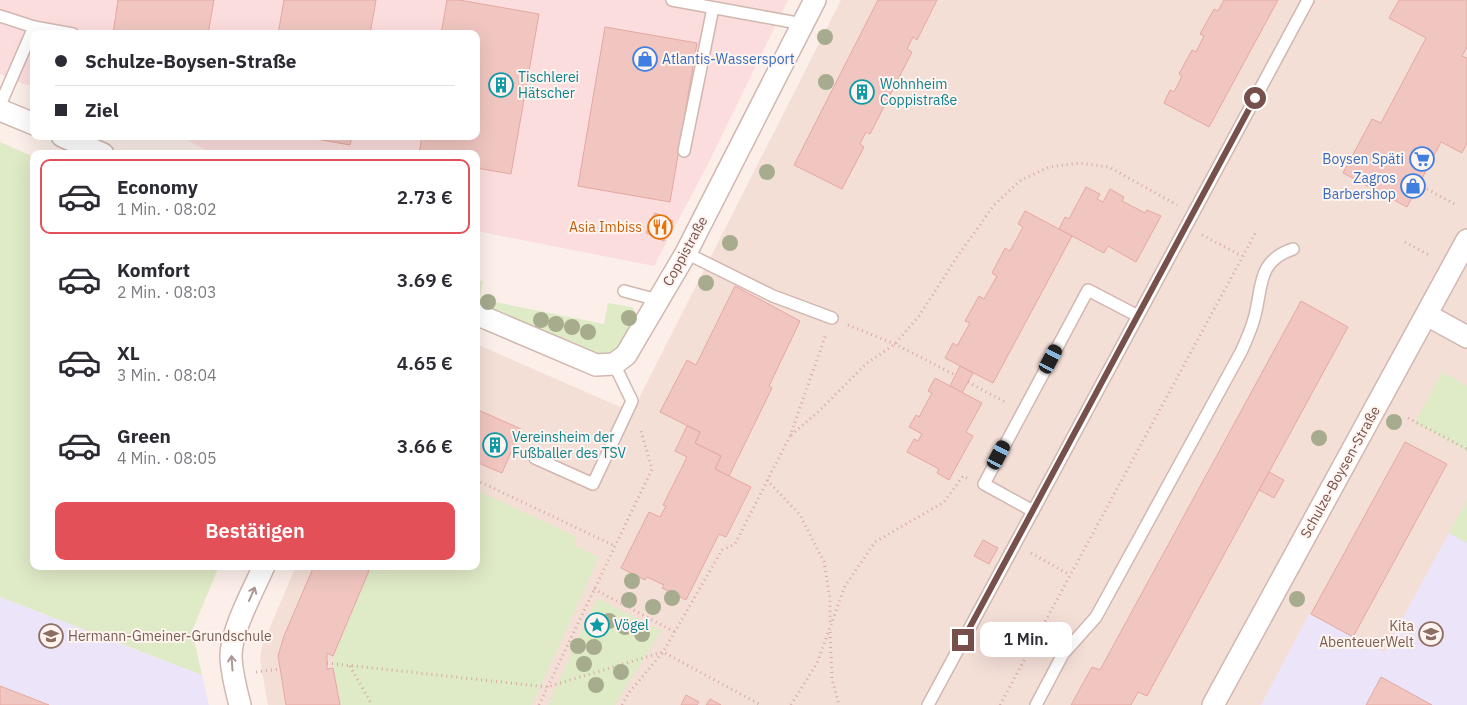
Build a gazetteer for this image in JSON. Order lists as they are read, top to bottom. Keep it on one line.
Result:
{"streets":{"street":["Coppistraße","Schulze-Boysen-Straße"]},"places":{"shop":["Atlantis-Wassersport","Zagros Barbershop"],"building":["Tischlerei Hätscher","Wohnheim Coppistraße","Vereinsheim der Fußballer des TSV"],"supermarket":["Boysen Späti"],"restaurant":["Asia Imbiss"],"place":["Vögel"],"school or university":["Kita AbenteuerWelt","Hermann-Gmeiner-Grundschule"]},"page":{"banner":["Schulze-Boysen-Straße","Ziel"],"list":[{"name":"Economy","note":"1 Min. · 08:02","value":"2.73 €"},{"name":"Komfort","note":"2 Min. · 08:03","value":"3.69 €"},{"name":"XL","note":"3 Min. · 08:04","value":"4.65 €"},{"name":"Green","note":"4 Min. · 08:05","value":"3.66 €"}],"buttons":"Bestätigen","bubble":"1 Min."}}
